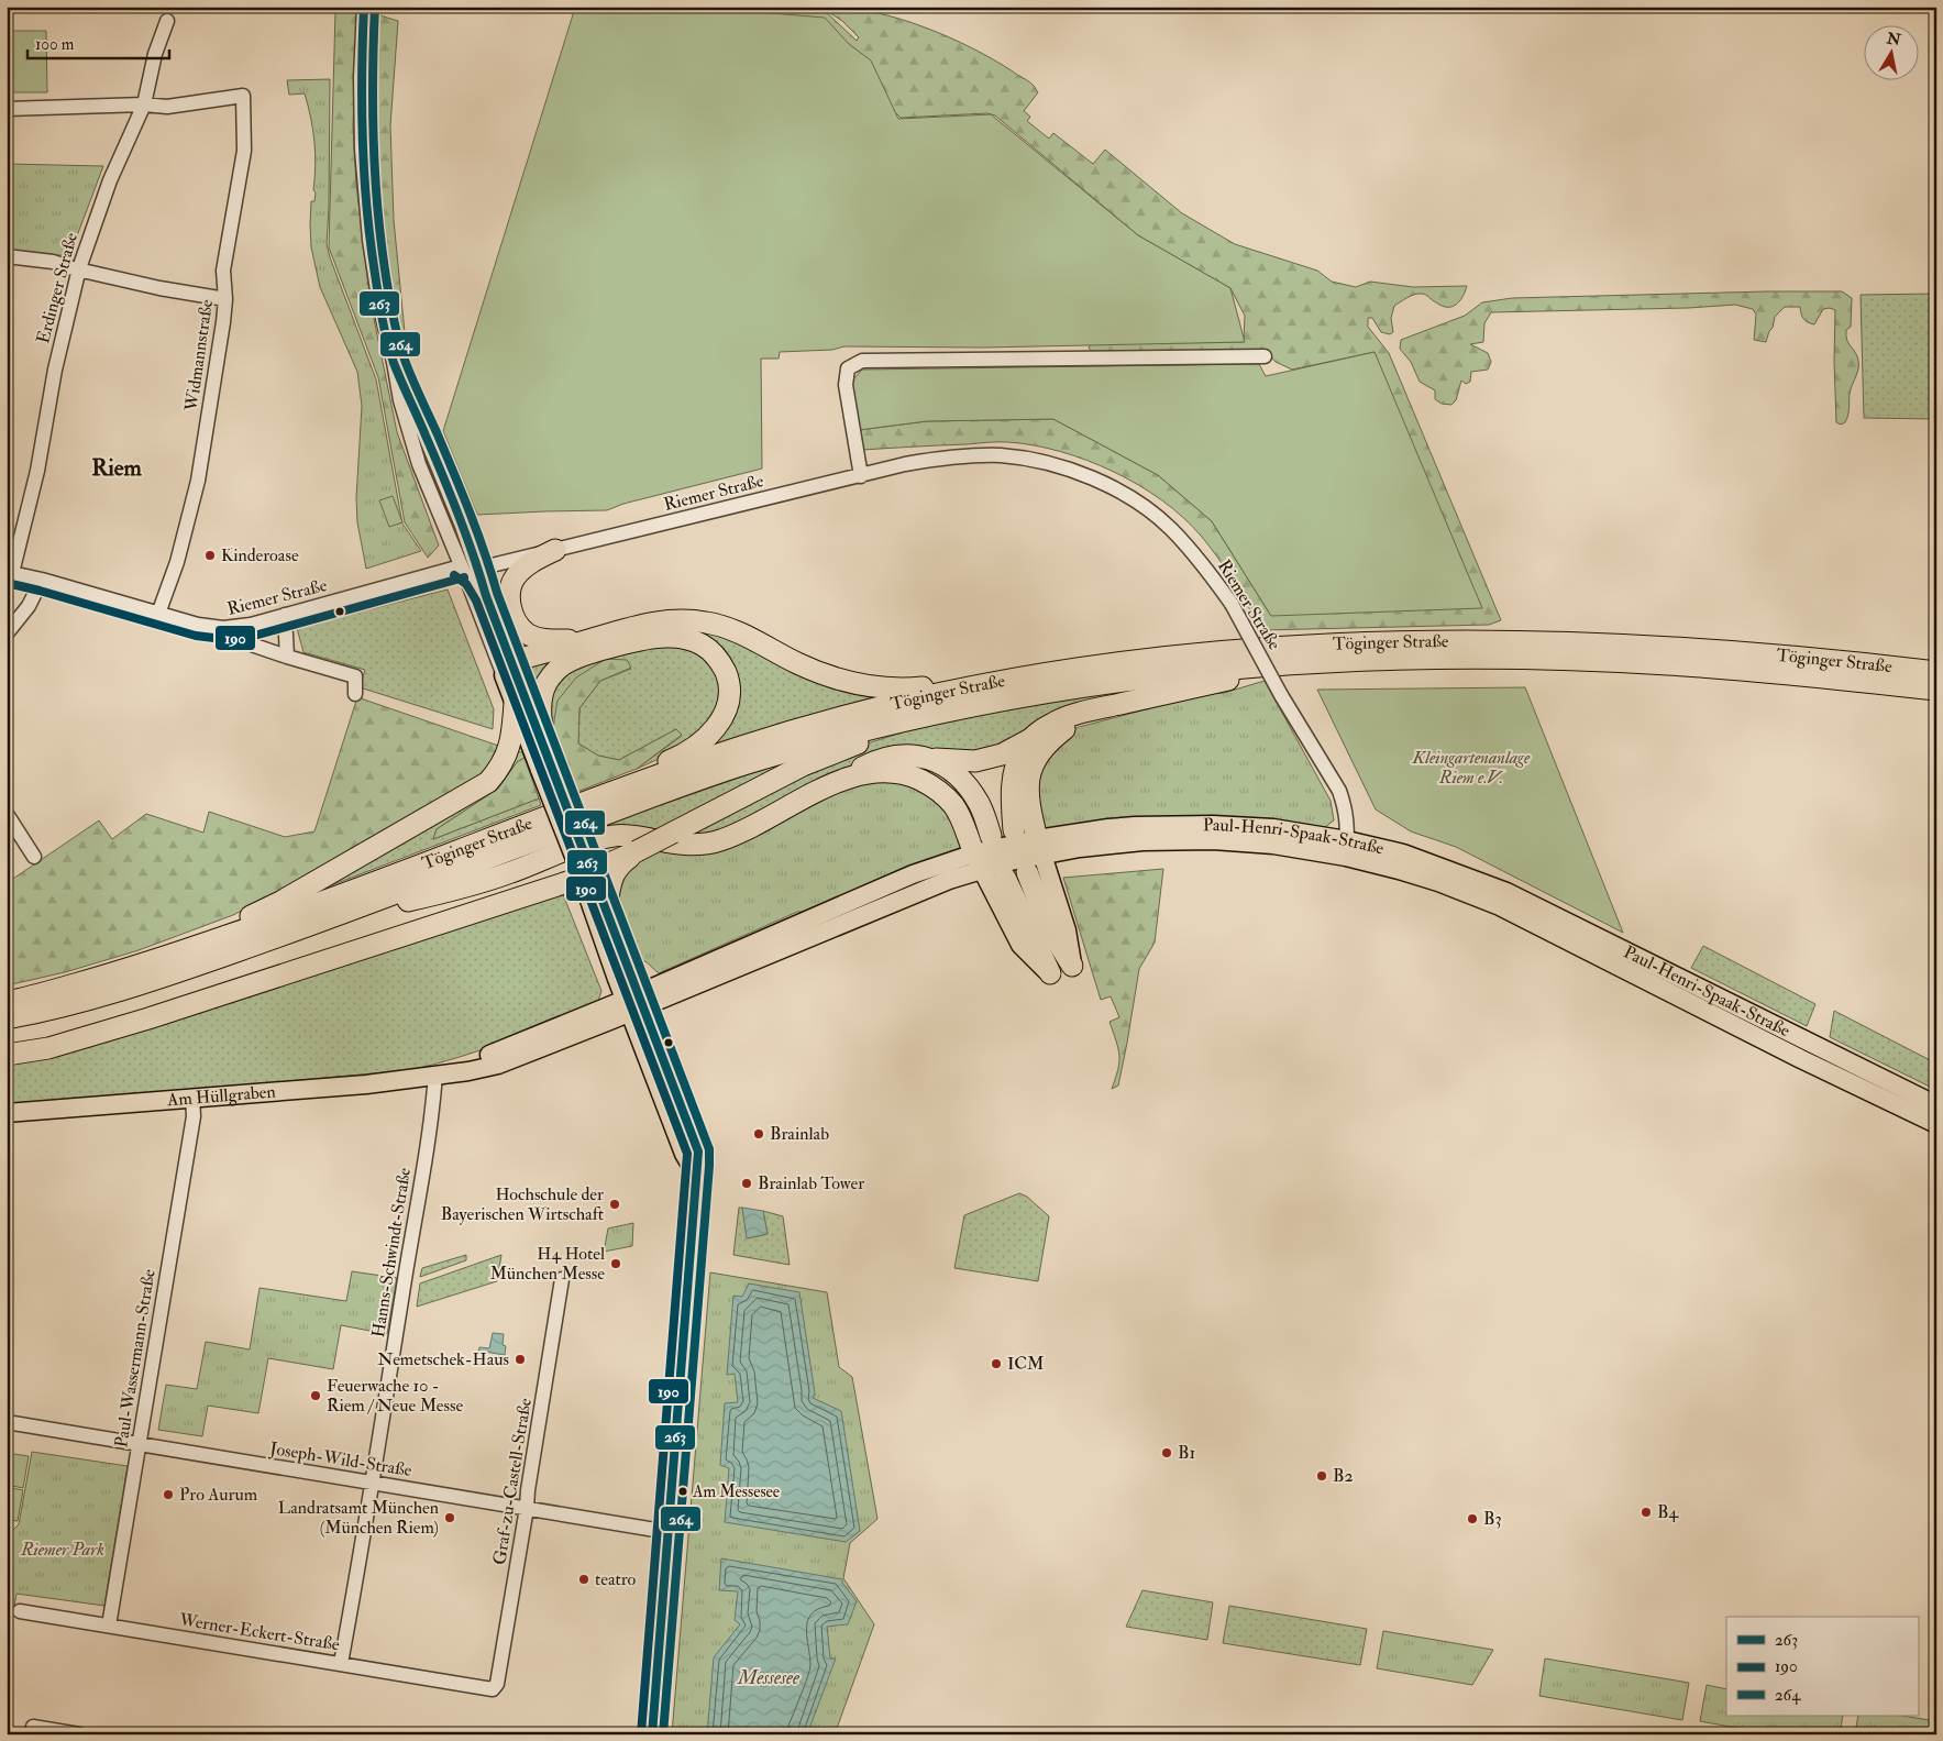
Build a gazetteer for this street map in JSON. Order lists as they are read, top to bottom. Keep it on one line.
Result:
{"streets":{"highway":["Töginger Straße"],"main road":["Paul-Henri-Spaak-Straße","Am Hüllgraben"],"street":["Erdinger Straße","Widmannstraße","Riemer Straße","Hanns-Schwindt-Straße","Paul-Wassermann-Straße","Joseph-Wild-Straße","Graf-zu-Castell-Straße","Werner-Eckert-Straße"]},"crossings":[["Erdinger Straße","Widmannstraße"],["Erdinger Straße","Riemer Straße"],["Widmannstraße","Riemer Straße"],["Riemer Straße","Paul-Henri-Spaak-Straße"],["Paul-Henri-Spaak-Straße","Am Hüllgraben"],["Am Hüllgraben","Hanns-Schwindt-Straße"],["Am Hüllgraben","Paul-Wassermann-Straße"],["Hanns-Schwindt-Straße","Joseph-Wild-Straße"],["Hanns-Schwindt-Straße","Werner-Eckert-Straße"],["Paul-Wassermann-Straße","Joseph-Wild-Straße"],["Paul-Wassermann-Straße","Werner-Eckert-Straße"],["Joseph-Wild-Straße","Graf-zu-Castell-Straße"],["Graf-zu-Castell-Straße","Werner-Eckert-Straße"]],"districts":["Riem"],"water":["Messesee"],"parks":["Kleingartenanlage Riem e.V.","Riemer Park"],"places":["Kinderoase","Brainlab","Brainlab Tower","Hochschule der Bayerischen Wirtschaft","H4 Hotel München Messe","Nemetschek-Haus","ICM","Feuerwache 10 - Riem / Neue Messe","B1","B2","Am Messesee","Pro Aurum","B4","Landratsamt München (München Riem)","B3","teatro"],"lines":["transit line 263","transit line 264","transit line 190"],"legend":["263","190","264"],"scale_bar":"100 m","north":"top"}
